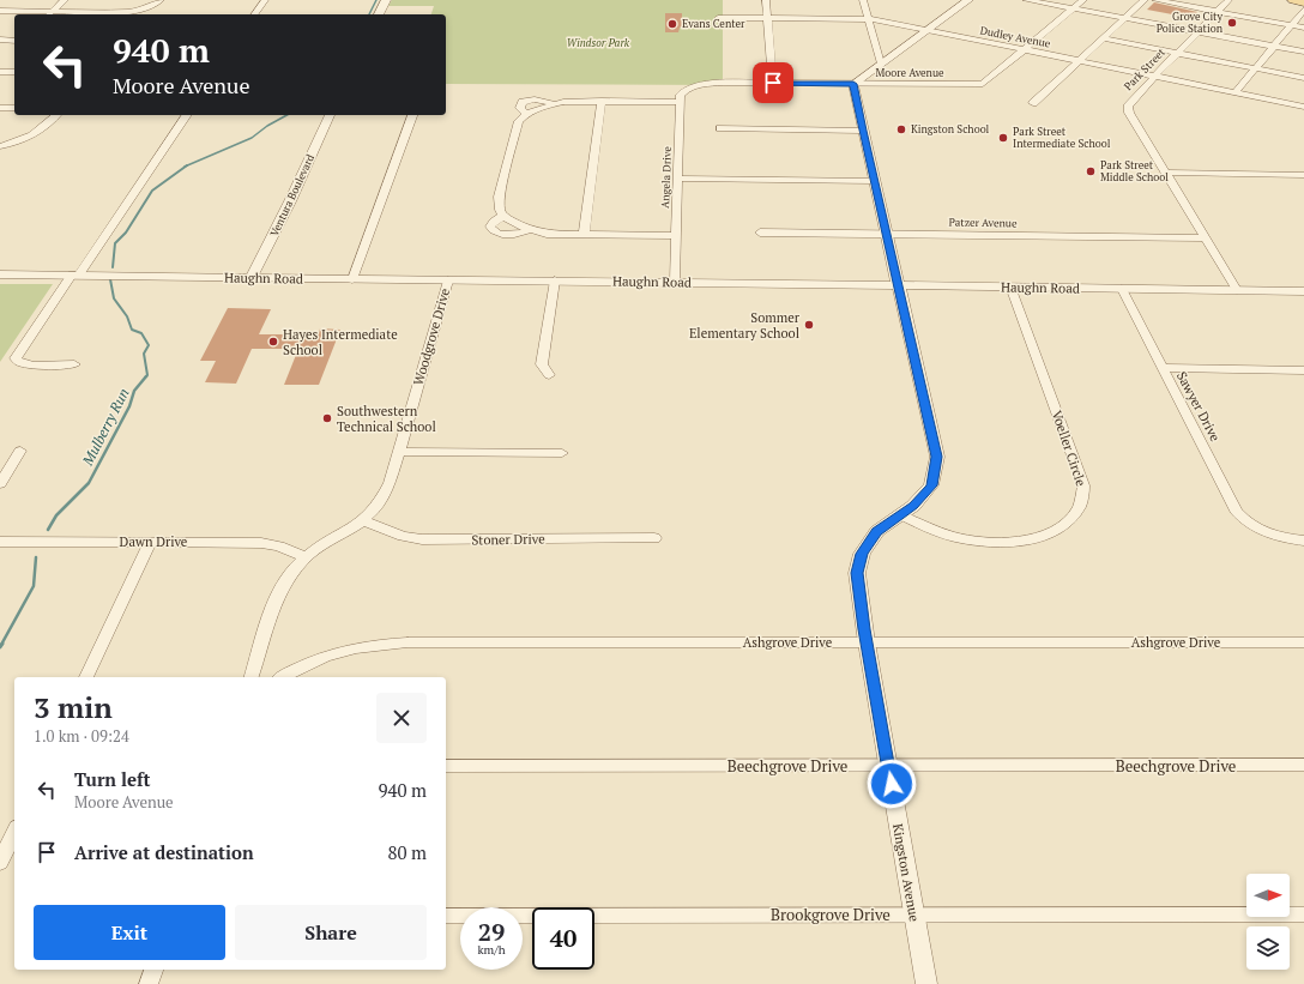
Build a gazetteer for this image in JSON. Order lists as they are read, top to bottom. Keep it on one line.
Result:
{"streets":{"street":["Dudley Avenue","Park Street","Moore Avenue","Angela Drive","Ventura Boulevard","Patzer Avenue","Haughn Road","Woodgrove Drive","Sawyer Drive","Voeller Circle","Stoner Drive","Dawn Drive","Ashgrove Drive","Beechgrove Drive","Kingston Avenue","Brookgrove Drive"]},"crossings":[["Dudley Avenue","Park Street"],["Dudley Avenue","Moore Avenue"],["Park Street","Patzer Avenue"],["Park Street","Haughn Road"],["Moore Avenue","Angela Drive"],["Moore Avenue","Kingston Avenue"],["Angela Drive","Haughn Road"],["Ventura Boulevard","Haughn Road"],["Patzer Avenue","Kingston Avenue"],["Haughn Road","Woodgrove Drive"],["Haughn Road","Sawyer Drive"],["Haughn Road","Voeller Circle"],["Haughn Road","Kingston Avenue"],["Woodgrove Drive","Stoner Drive"],["Woodgrove Drive","Dawn Drive"],["Voeller Circle","Kingston Avenue"],["Ashgrove Drive","Kingston Avenue"],["Beechgrove Drive","Kingston Avenue"],["Kingston Avenue","Brookgrove Drive"]],"water":["Mulberry Run"],"parks":["Windsor Park"],"places":["Grove City Police Station","Evans Center","Kingston School","Park Street Intermediate School","Park Street Middle School","Sommer Elementary School","Hayes Intermediate School","Southwestern Technical School"],"north":"right","page":{"turn":["940 m","Moore Avenue"],"heading":["3 min","1.0 km · 09:24"],"list":[{"name":"Turn left","note":"Moore Avenue","value":"940 m"},{"name":"Arrive at destination","value":"80 m"}],"buttons":["Exit","Share"],"speed":"29 km/h","limit":"40"}}
